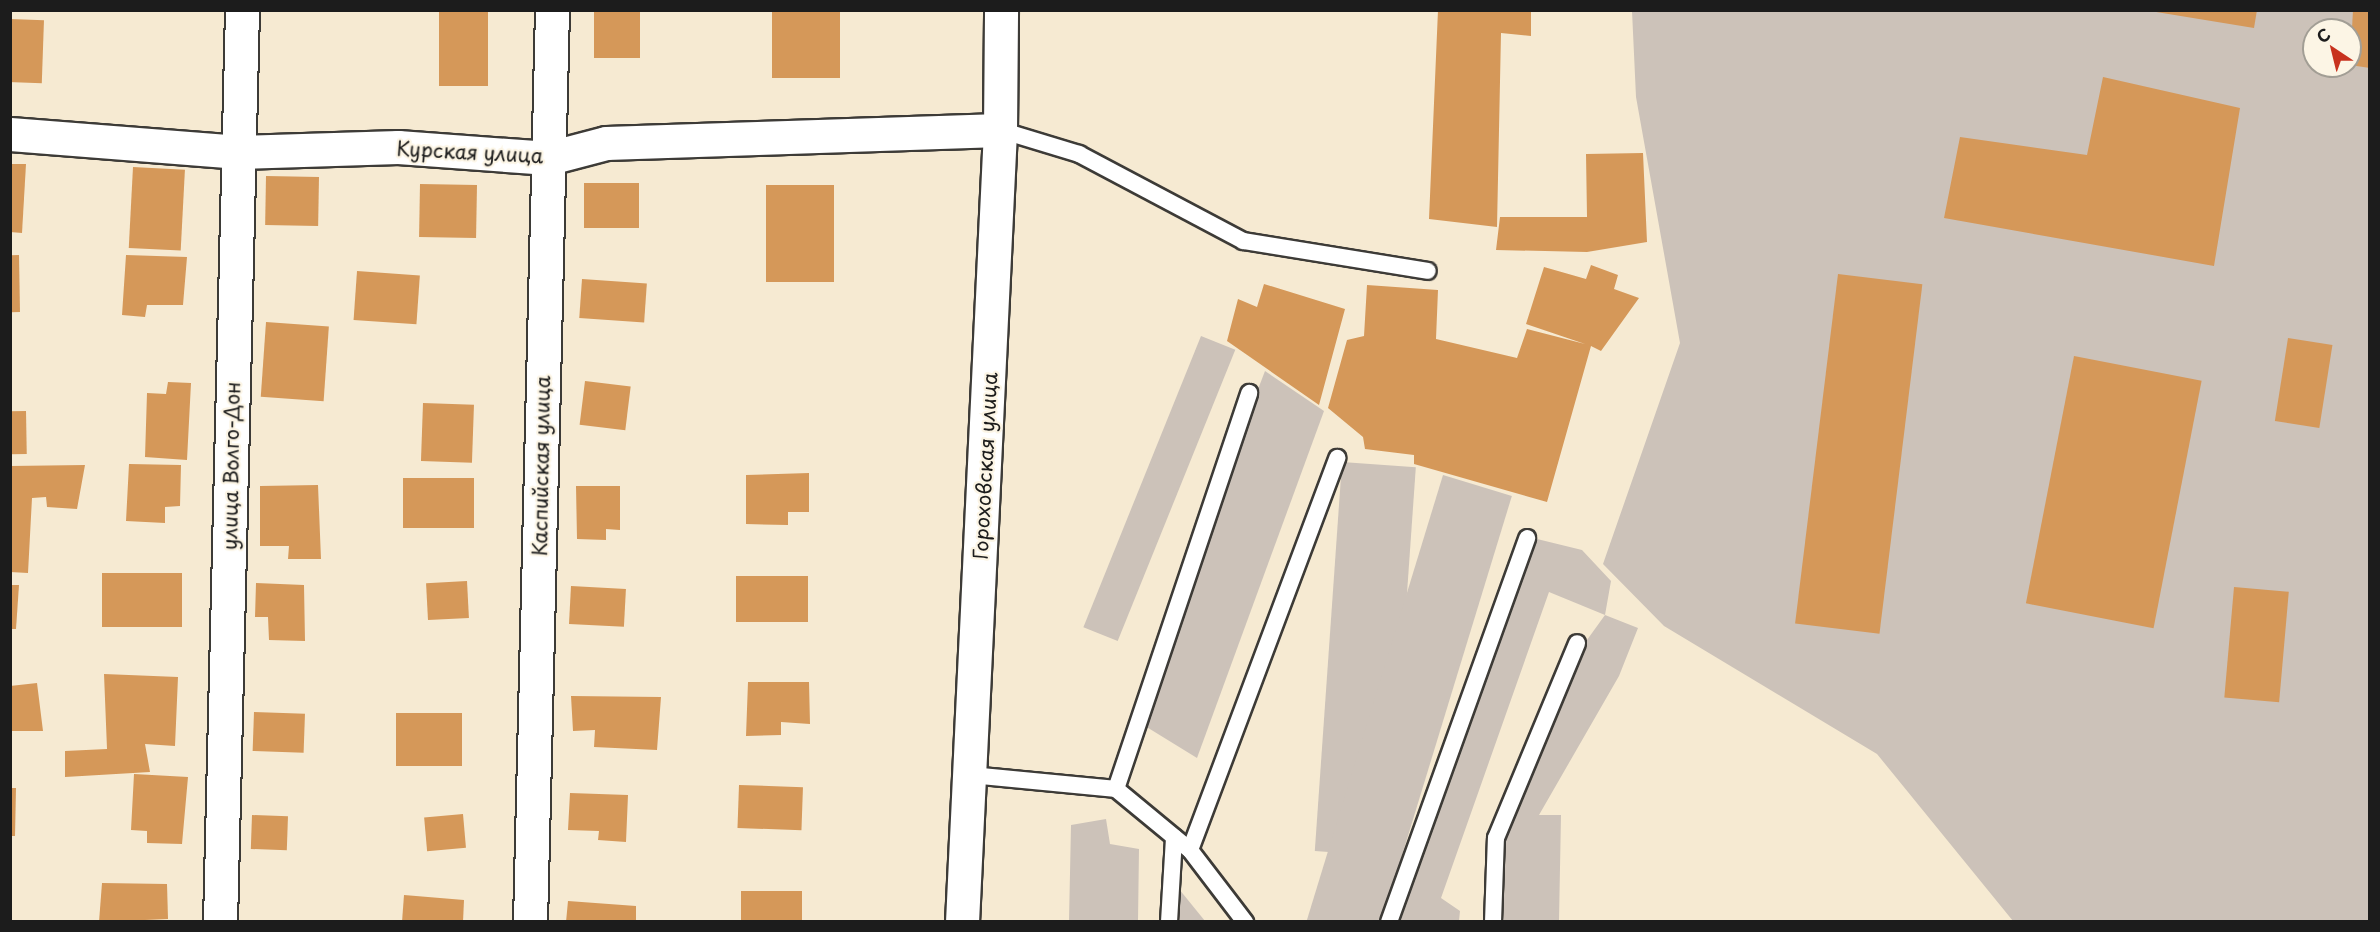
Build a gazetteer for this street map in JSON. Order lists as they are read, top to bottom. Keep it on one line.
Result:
{"streets":{"street":["Курская улица","улица Волго-Дон","Каспийская улица","Гороховская улица"]},"crossings":[["Курская улица","улица Волго-Дон"],["Курская улица","Каспийская улица"],["Курская улица","Гороховская улица"]],"north":"top left"}
